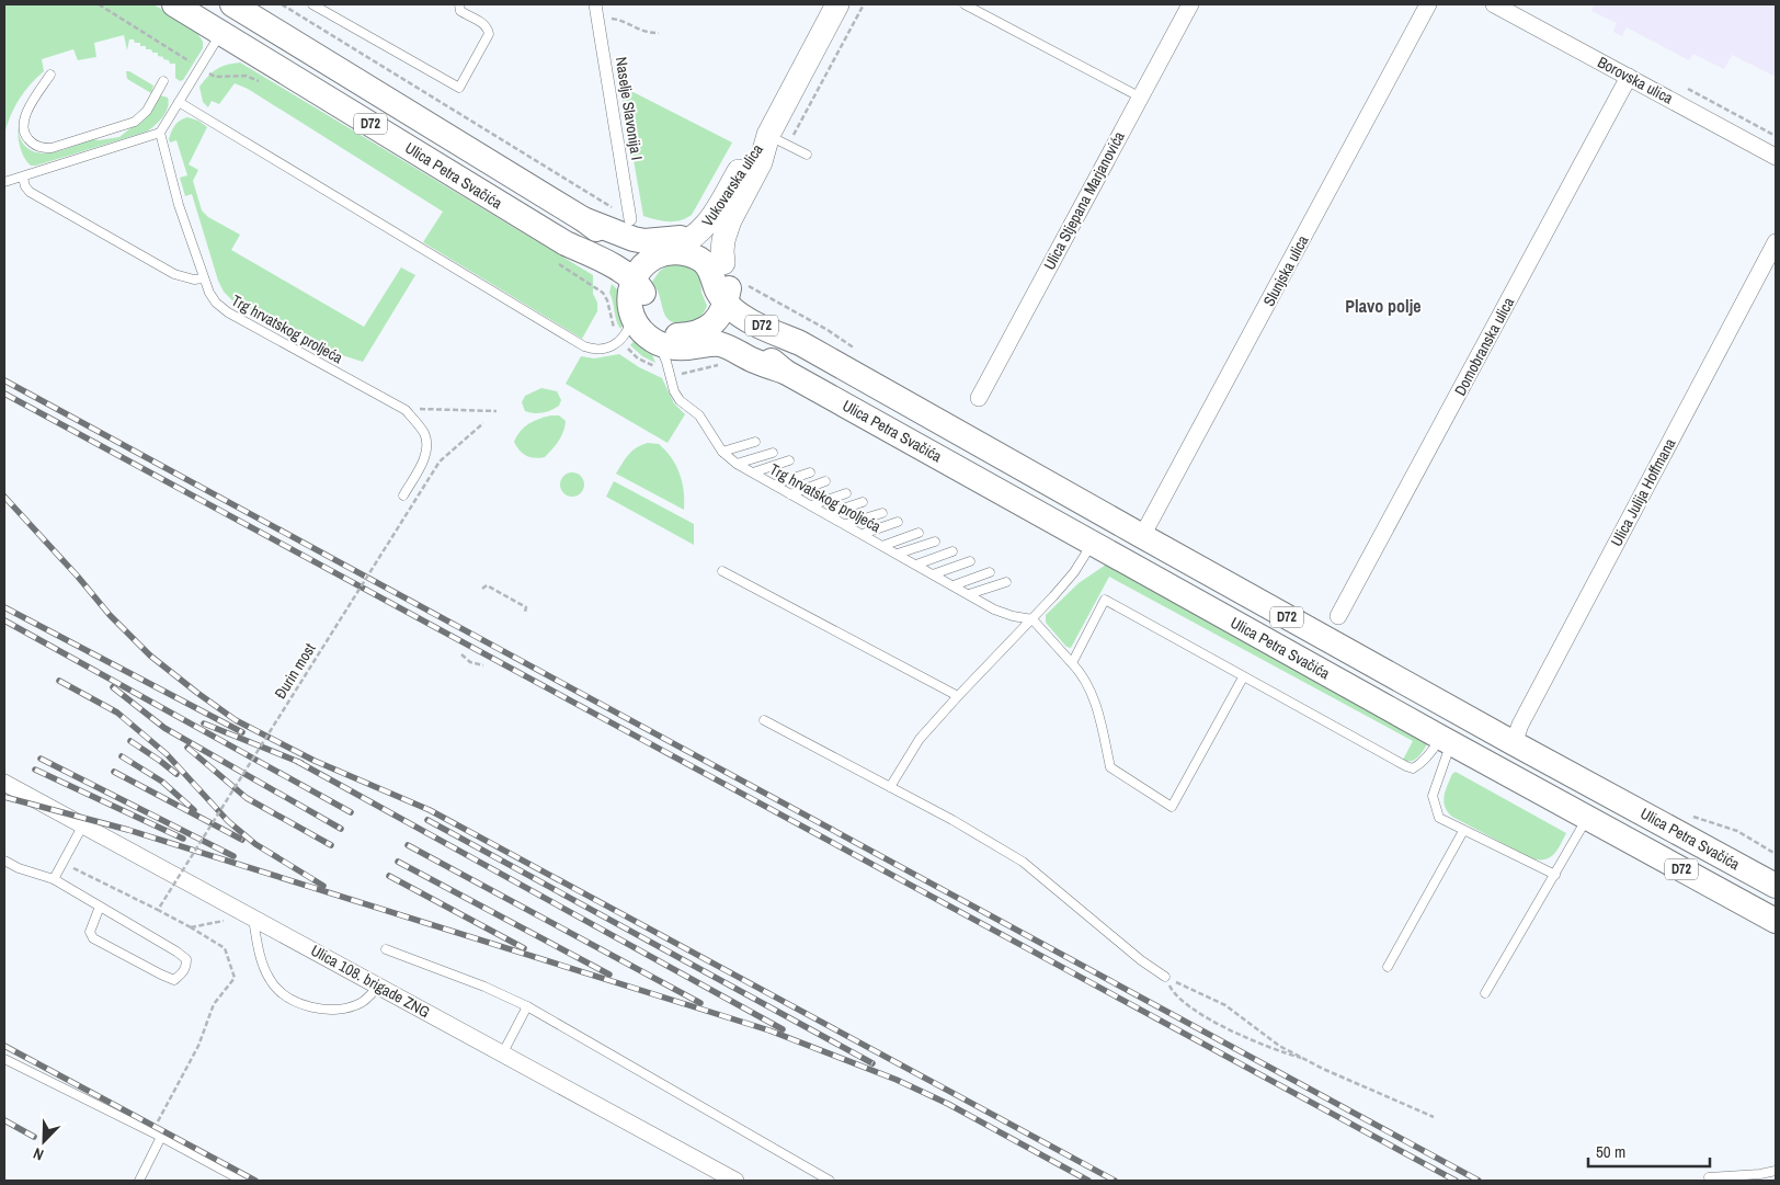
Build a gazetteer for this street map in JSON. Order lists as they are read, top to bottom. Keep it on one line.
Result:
{"streets":{"main road":["D72","Ulica Petra Svačića","Vukovarska ulica"],"street":["Borovska ulica","Naselje Slavonija I","Ulica Stjepana Marjanovića","Slunjska ulica","Domobranska ulica","Ulica Julija Hoffmana","Ulica 108. brigade ZNG"],"lane":["Trg hrvatskog proljeća"],"path":["Đurin most"]},"crossings":[["Borovska ulica","Domobranska ulica"],["D72","Ulica Petra Svačića"],["D72","Vukovarska ulica"],["D72","Trg hrvatskog proljeća"],["Ulica Petra Svačića","Slunjska ulica"],["Ulica Petra Svačića","Ulica Julija Hoffmana"]],"districts":["Plavo polje"],"scale_bar":"50 m","north":"bottom left"}
